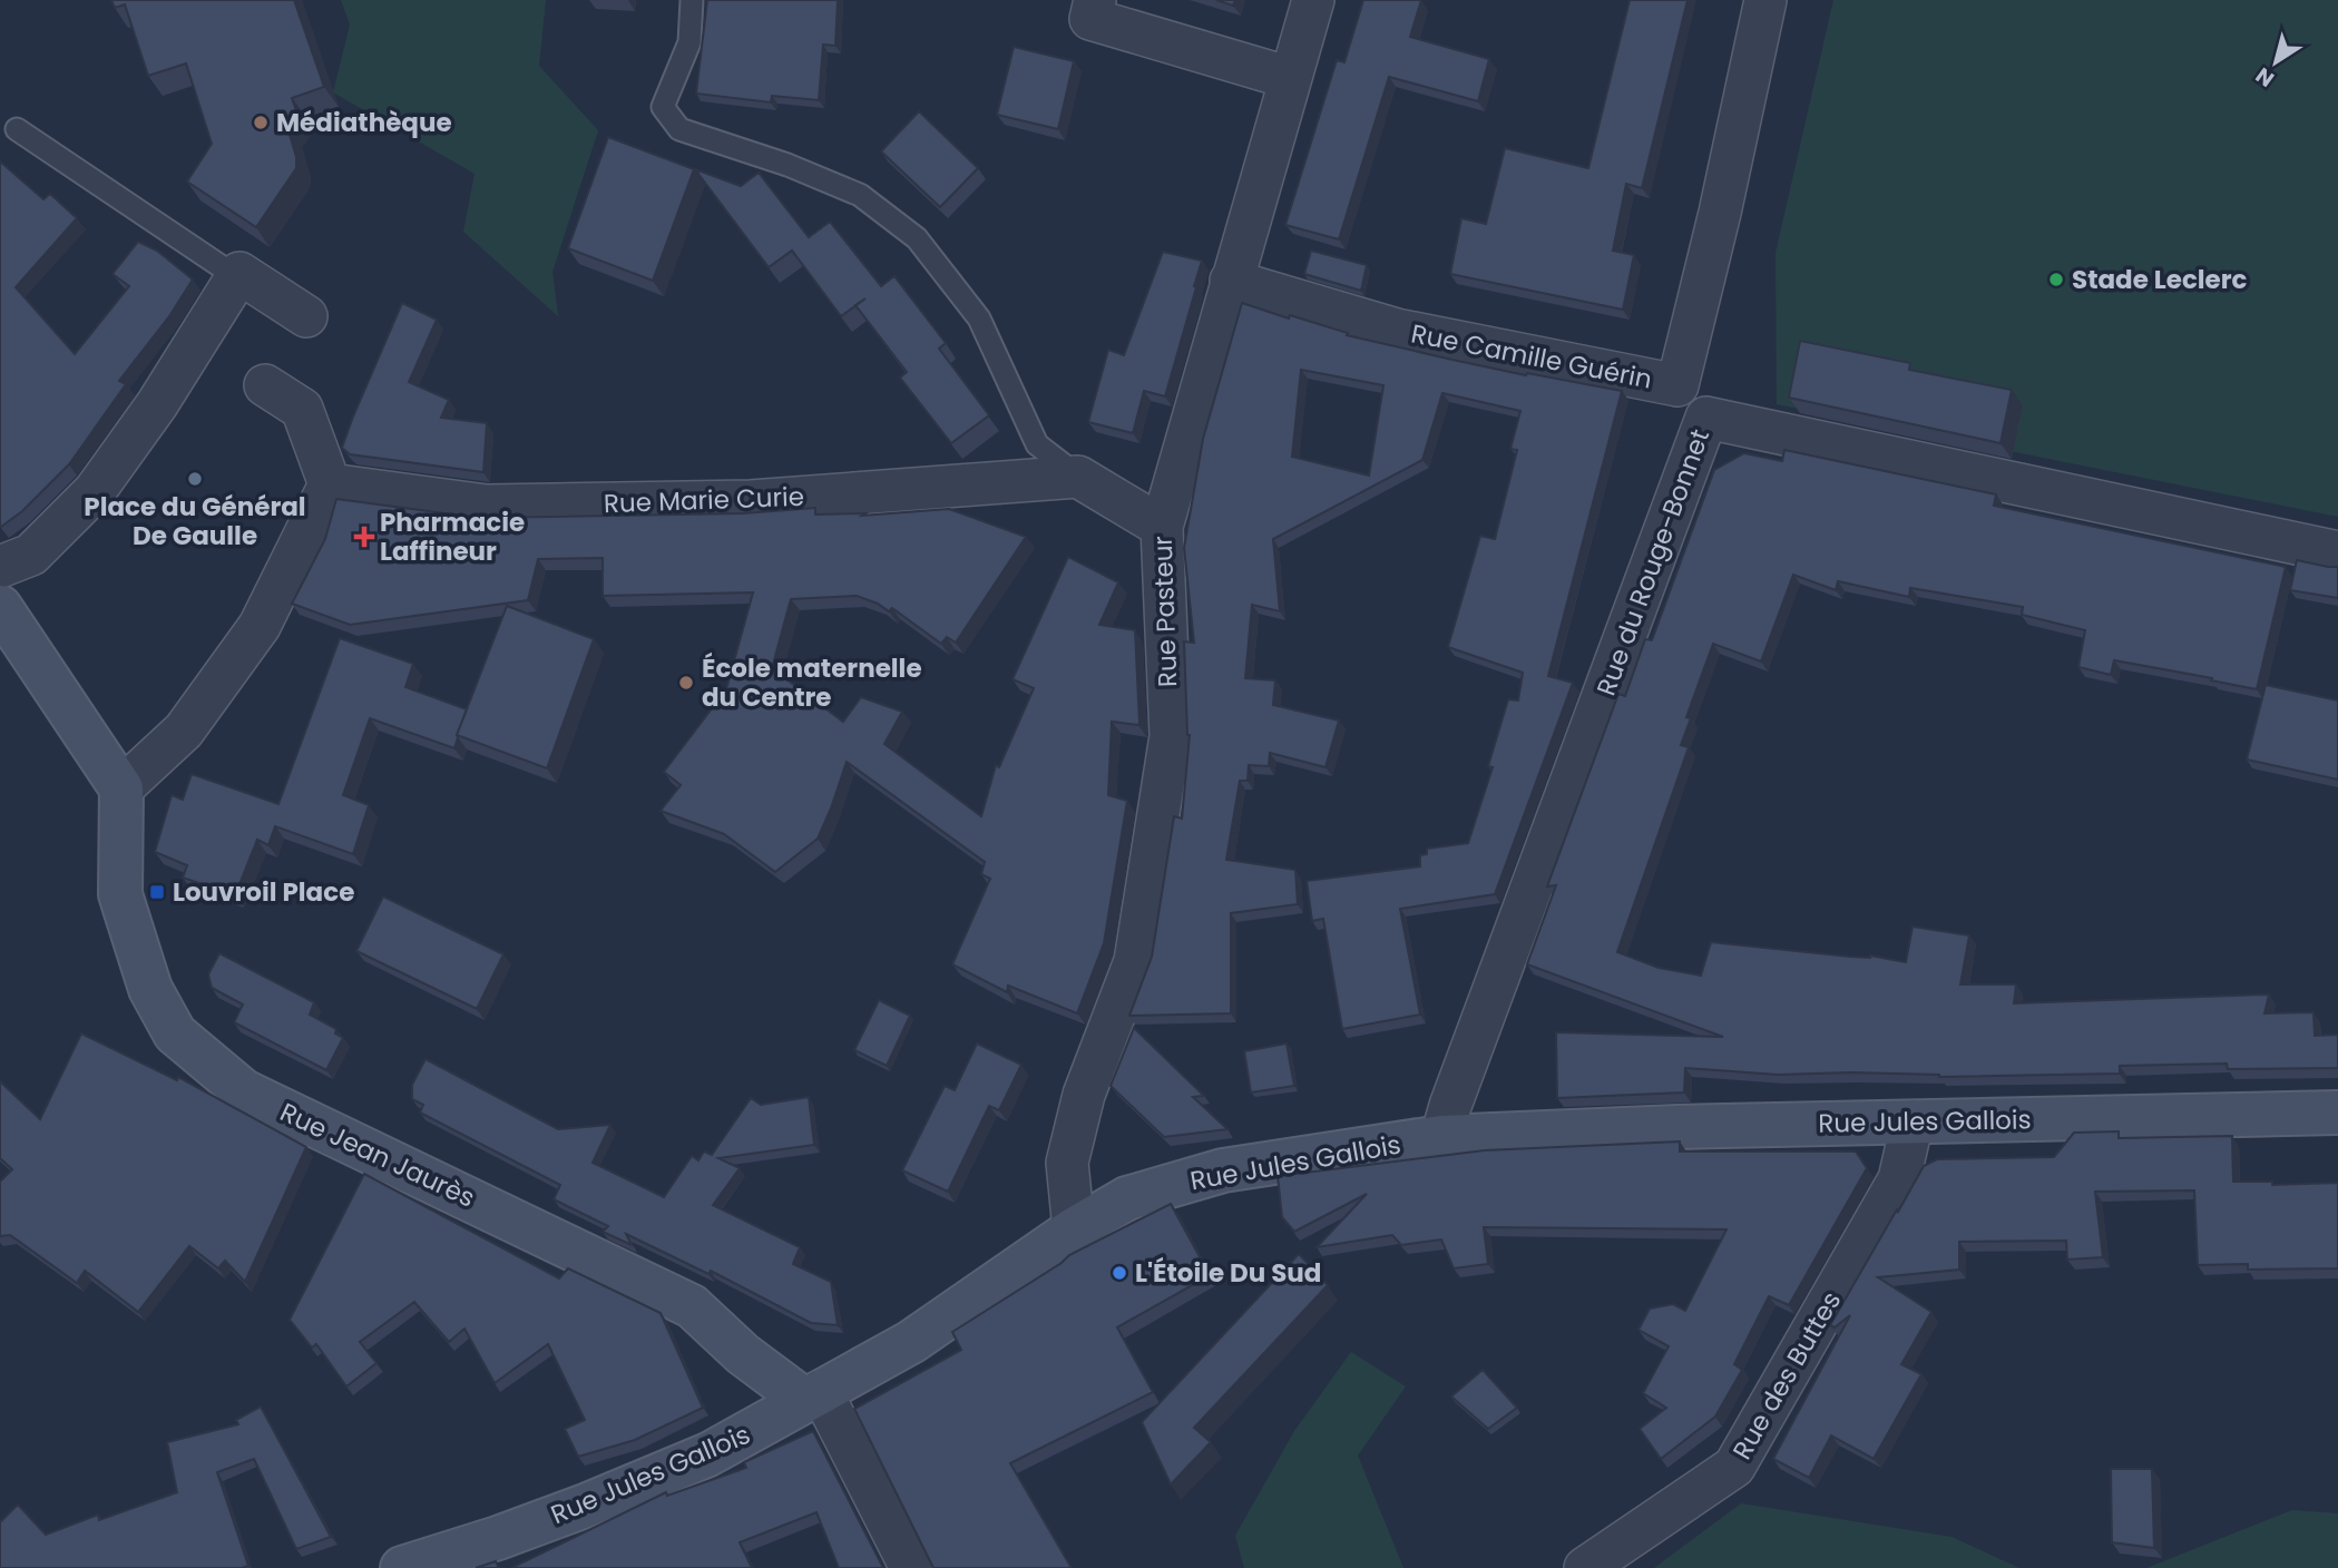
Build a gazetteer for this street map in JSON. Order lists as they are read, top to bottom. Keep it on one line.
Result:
{"streets":{"street":["Rue Camille Guérin","Rue Marie Curie","Rue du Rouge-Bonnet","Rue Pasteur","Rue Jules Gallois","Rue Jean Jaurès","Rue des Buttes"]},"crossings":[["Rue Camille Guérin","Rue Pasteur"],["Rue du Rouge-Bonnet","Rue Jules Gallois"],["Rue Pasteur","Rue Jules Gallois"],["Rue Jules Gallois","Rue Jean Jaurès"],["Rue Jules Gallois","Rue des Buttes"]],"places":{"other":["Médiathèque","Stade Leclerc","Place du Général De Gaulle","École maternelle du Centre","L'Étoile Du Sud"],"health":["Pharmacie Laffineur"],"transit":["Louvroil Place"]},"north":"bottom left"}
